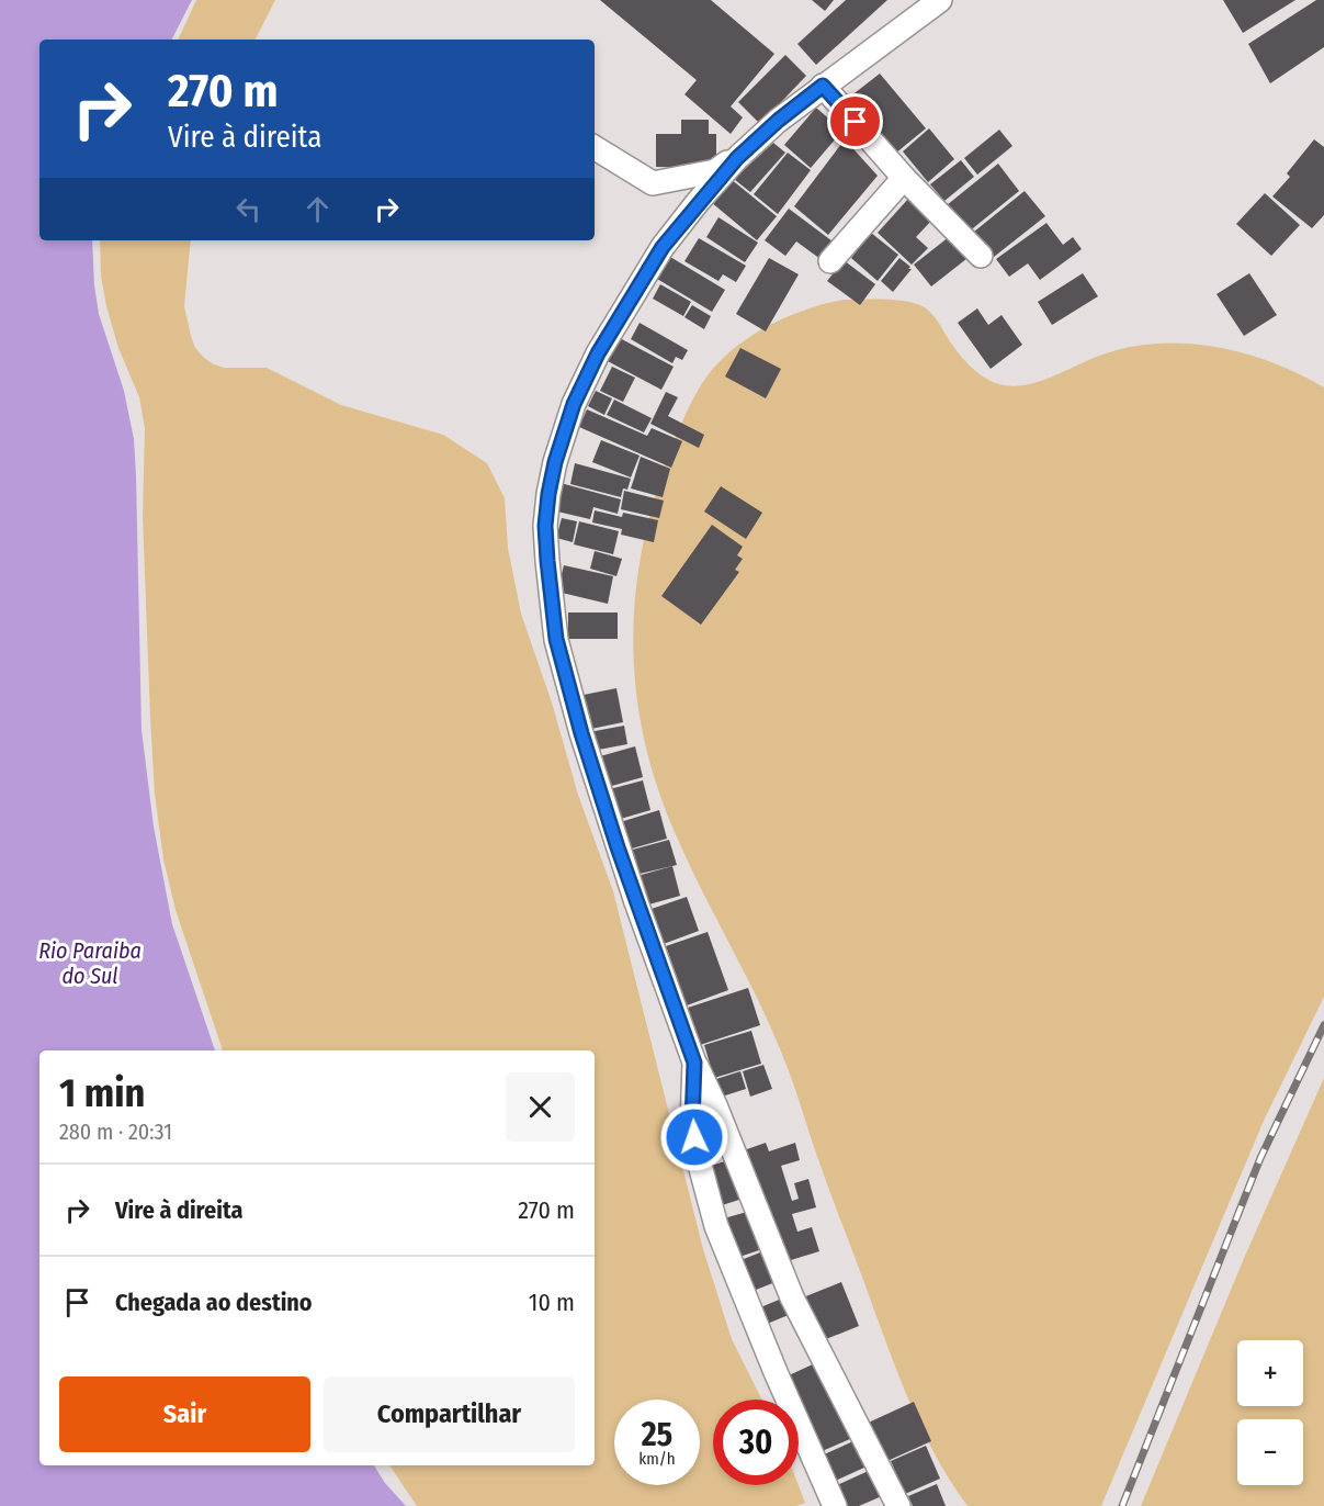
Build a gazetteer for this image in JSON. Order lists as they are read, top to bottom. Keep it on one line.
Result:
{"water":["Rio Paraiba do Sul"],"page":{"turn":["270 m","Vire à direita"],"heading":["1 min","280 m · 20:31"],"list":[{"name":"Vire à direita","value":"270 m"},{"name":"Chegada ao destino","value":"10 m"}],"map_buttons":["+","−"],"buttons":["Sair","Compartilhar"],"speed":"25 km/h","limit":"30"}}
